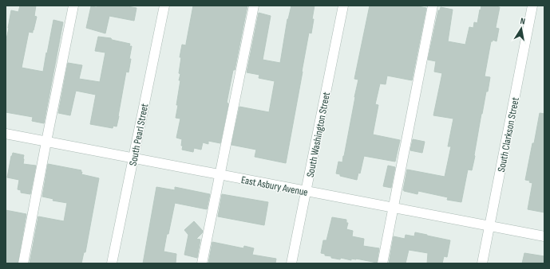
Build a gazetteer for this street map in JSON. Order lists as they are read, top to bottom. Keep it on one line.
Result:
{"streets":{"street":["South Pearl Street","South Washington Street","South Clarkson Street","East Asbury Avenue"]},"crossings":[["South Pearl Street","East Asbury Avenue"],["South Washington Street","East Asbury Avenue"],["South Clarkson Street","East Asbury Avenue"]],"north":"top"}
